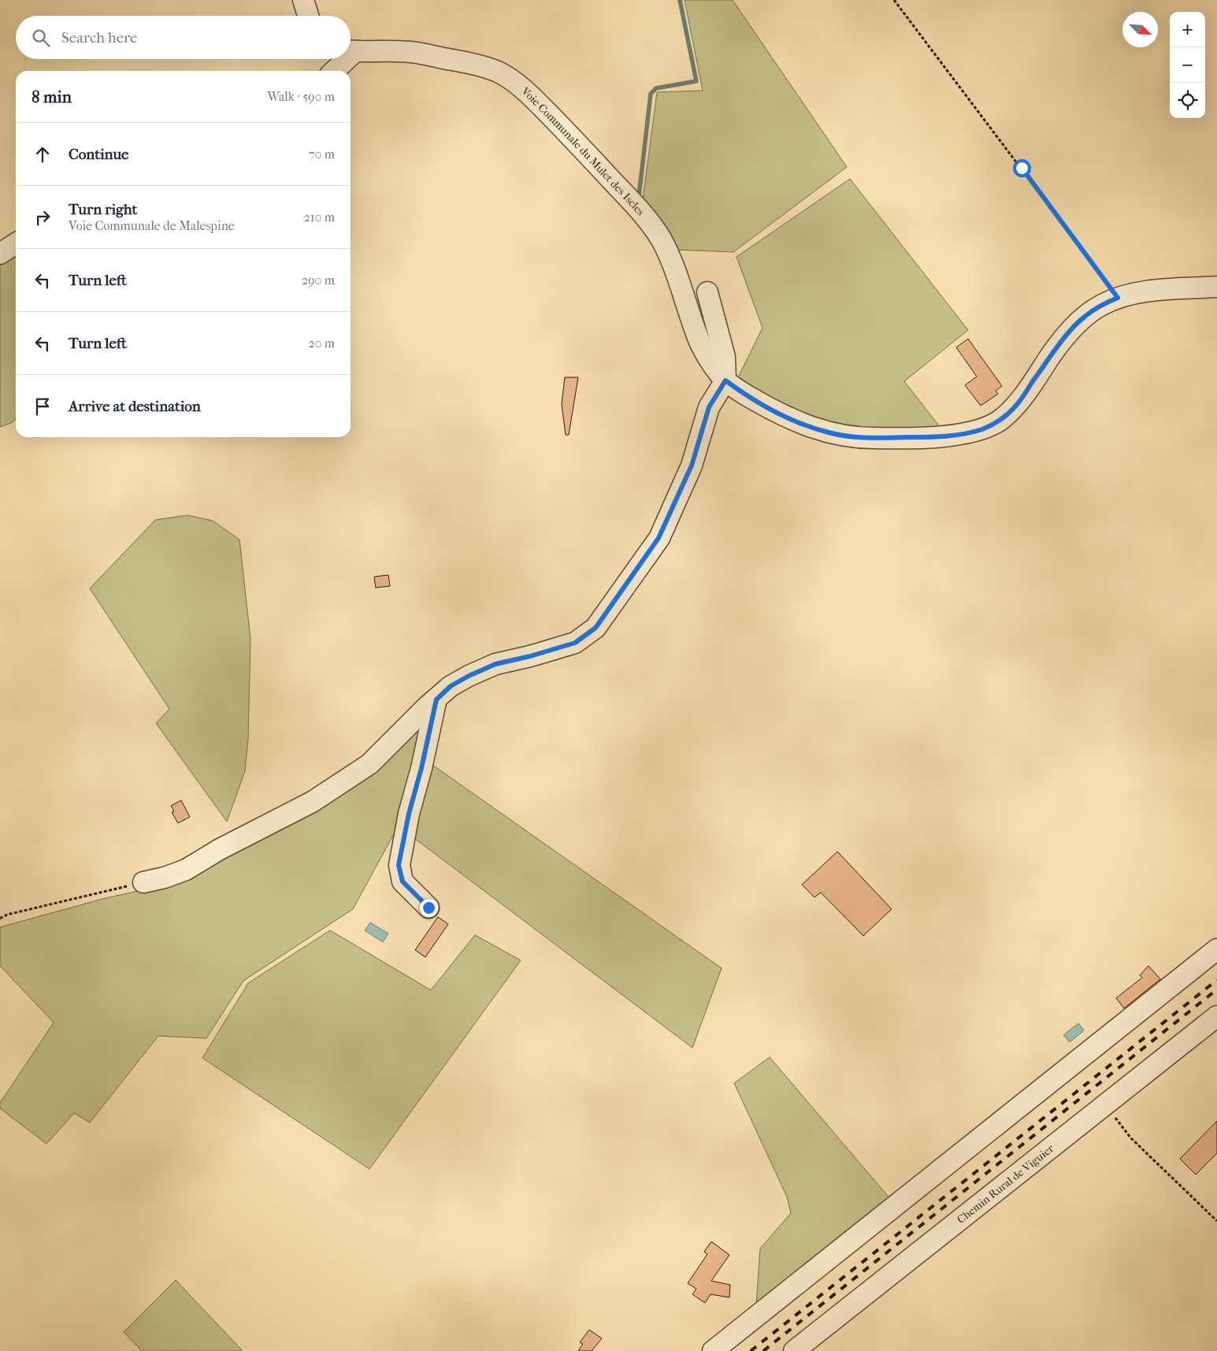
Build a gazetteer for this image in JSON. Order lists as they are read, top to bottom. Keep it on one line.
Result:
{"streets":{"street":["Voie Communale du Mulet des Iscles","Chemin Rural de Viguier"]},"north":"bottom right","page":{"map_buttons":["+","−"],"search":"Search here","heading":["8 min","Walk · 590 m"],"list":[["Continue","70 m"],["Turn right","Voie Communale de Malespine","210 m"],["Turn left","290 m"],["Turn left","20 m"],"Arrive at destination"]}}
